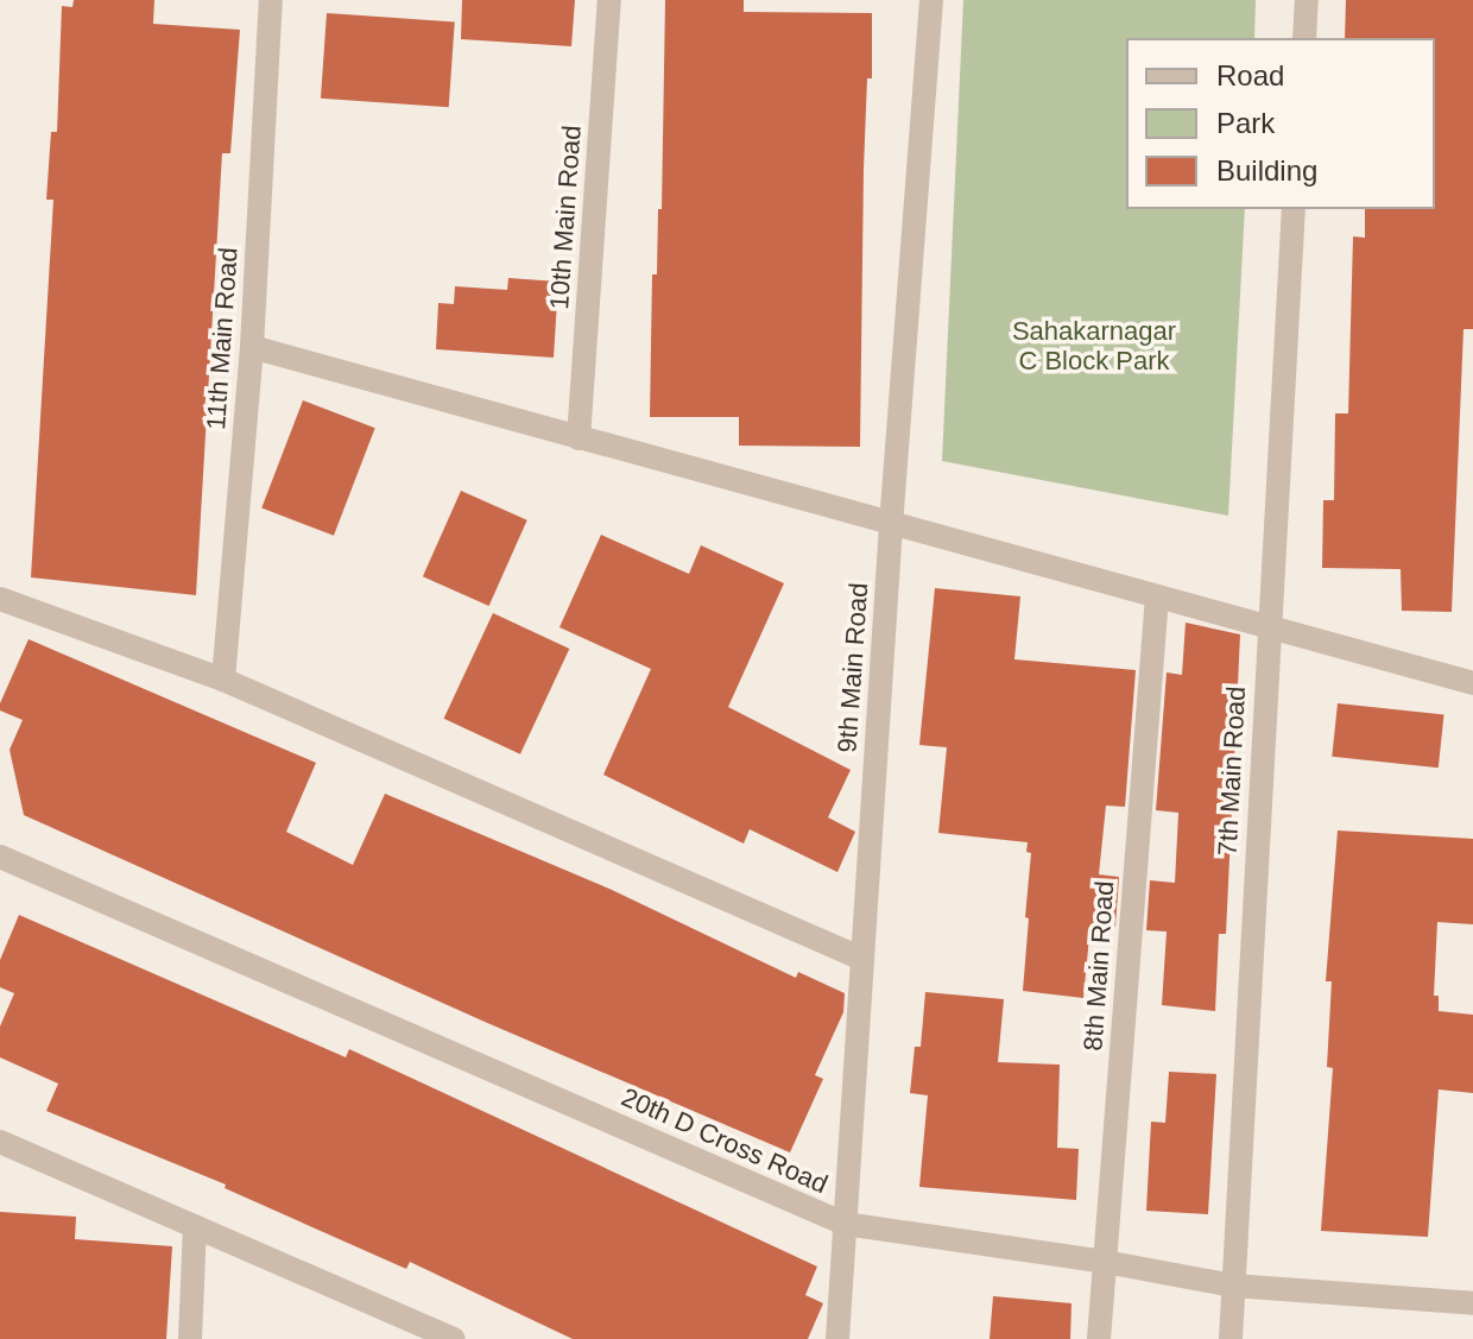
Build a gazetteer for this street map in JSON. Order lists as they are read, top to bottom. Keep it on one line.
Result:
{"streets":{"street":["10th Main Road","11th Main Road","9th Main Road","7th Main Road","8th Main Road","20th D Cross Road"]},"crossings":[["9th Main Road","20th D Cross Road"],["7th Main Road","20th D Cross Road"],["8th Main Road","20th D Cross Road"]],"parks":["Sahakarnagar C Block Park"],"legend":["Road","Park","Building"]}
